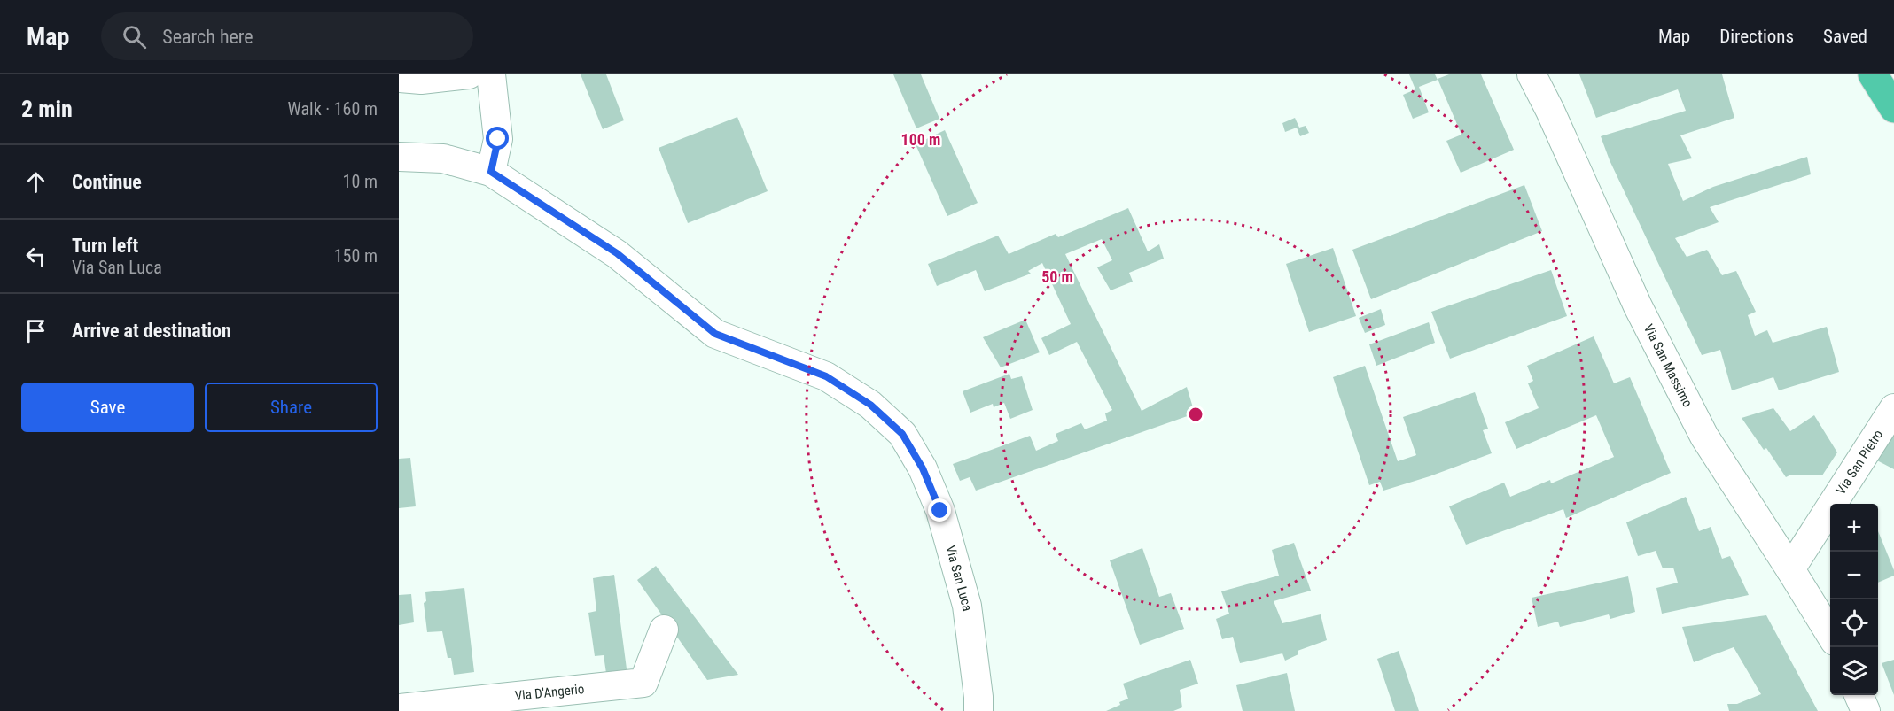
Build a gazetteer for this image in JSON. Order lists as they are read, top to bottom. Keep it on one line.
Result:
{"streets":{"street":["Via San Massimo","Via San Pietro","Via San Luca","Via D'Angerio"]},"crossings":[["Via San Massimo","Via San Pietro"]],"page":{"header":"Map","search":"Search here","nav":["Map","Directions","Saved"],"heading":["2 min","Walk · 160 m"],"list":[["Continue","10 m"],["Turn left","Via San Luca","150 m"],"Arrive at destination"],"buttons":["Save","Share"],"map_buttons":["+","−"]},"rings":["100 m","50 m"]}
